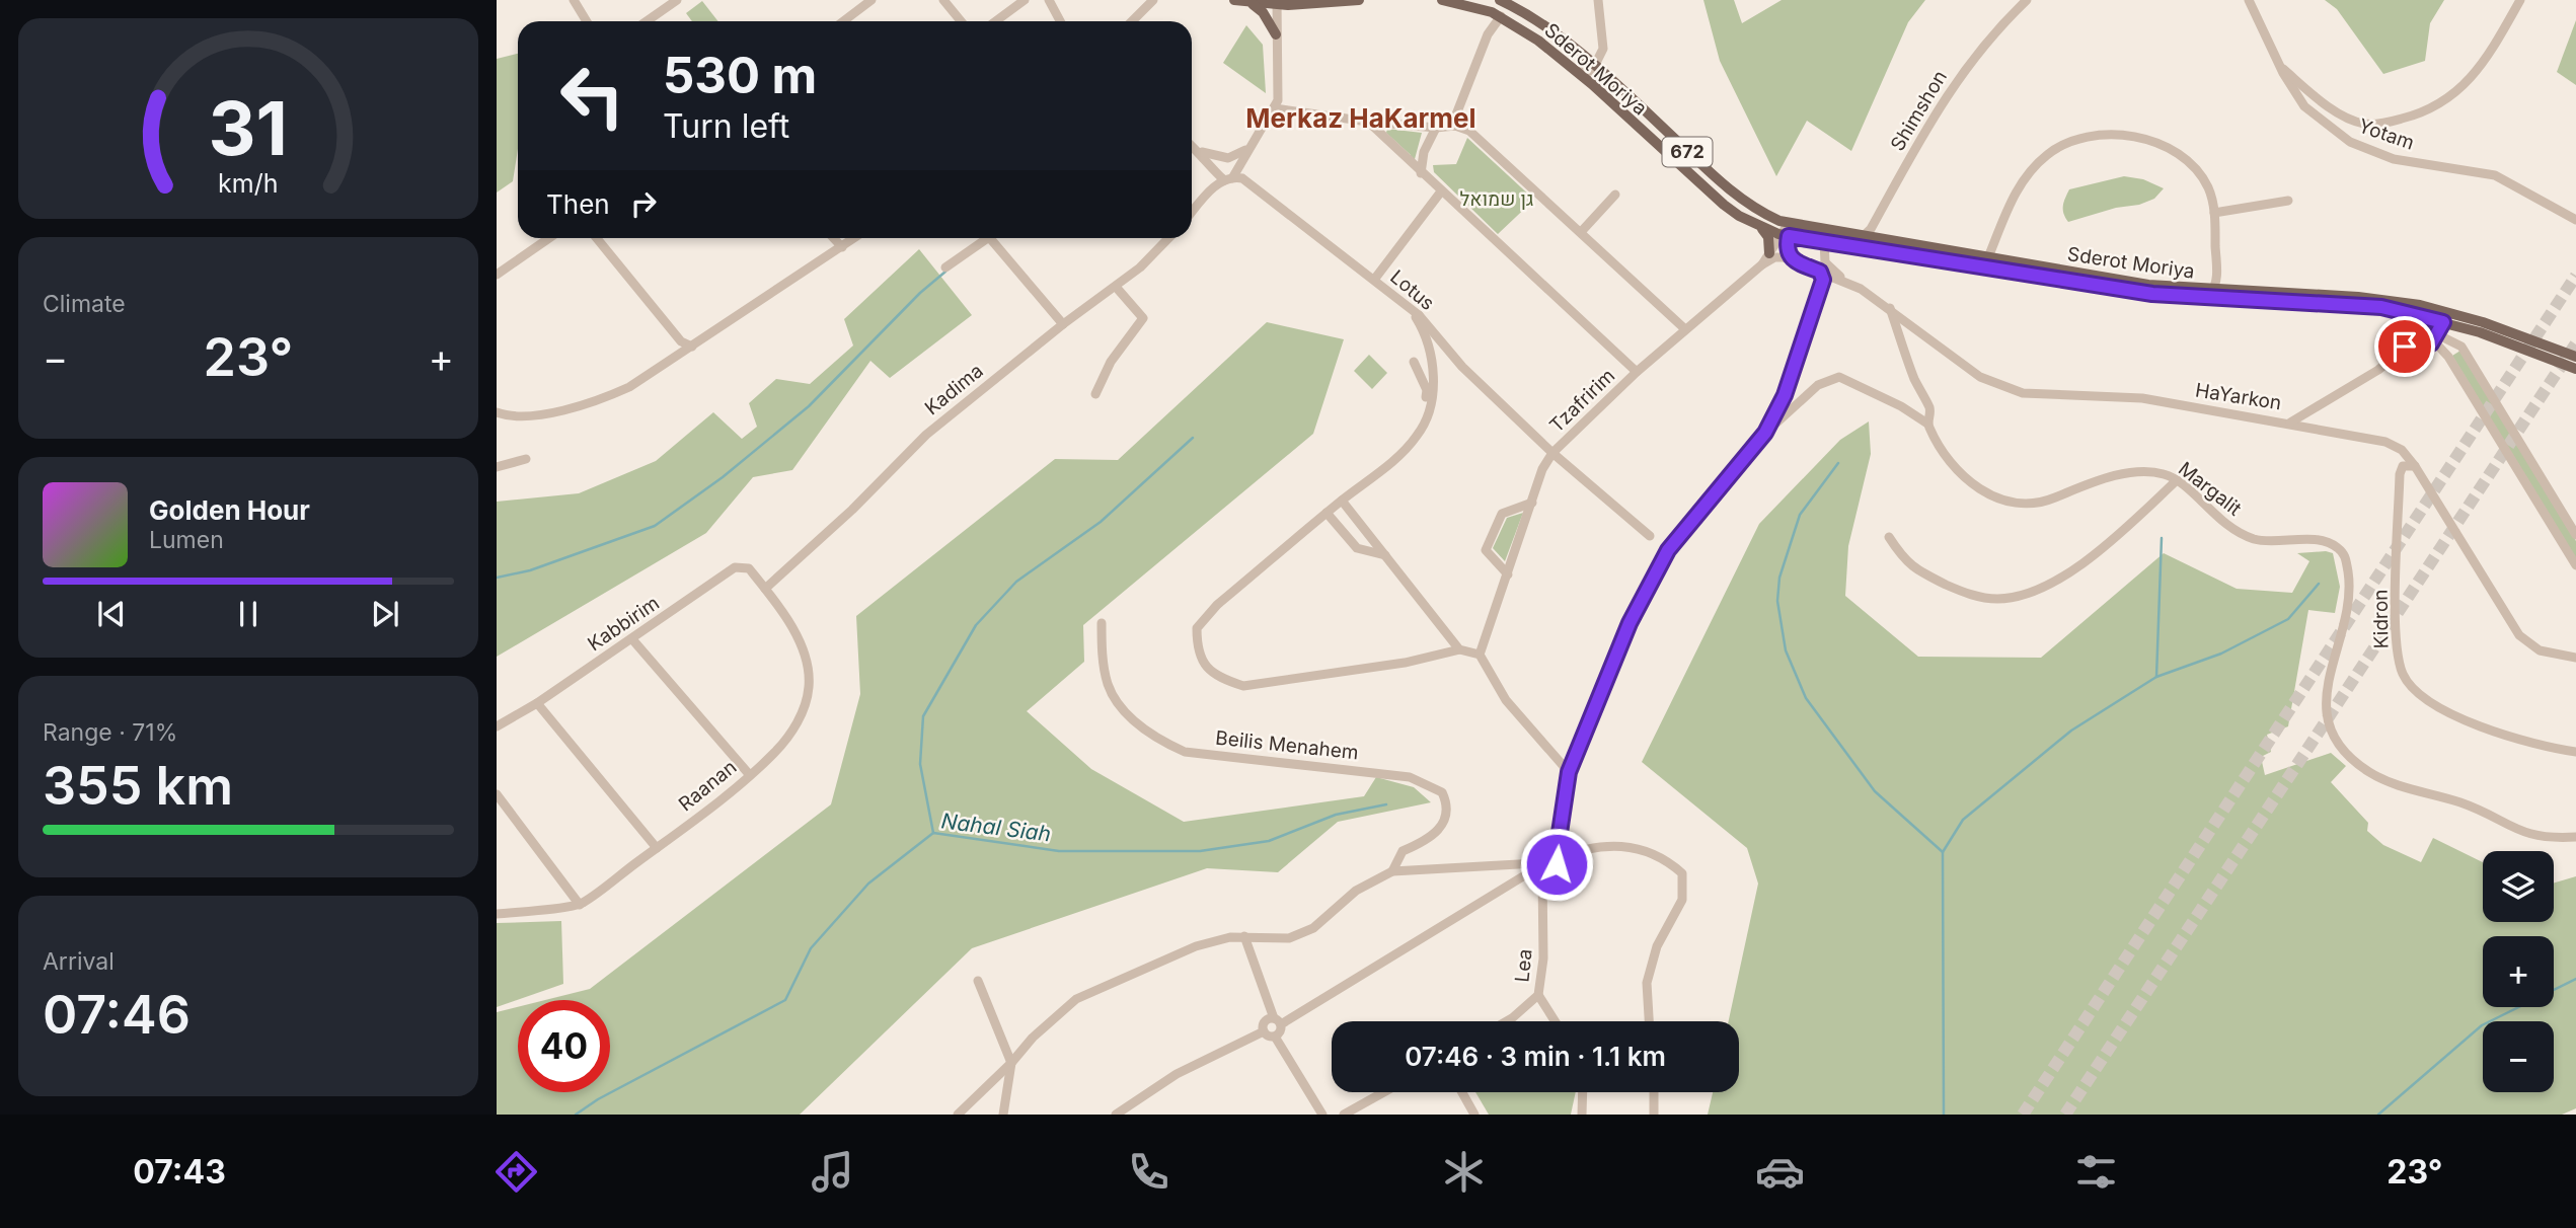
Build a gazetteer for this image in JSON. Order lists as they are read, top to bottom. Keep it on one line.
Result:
{"streets":{"main road":["Sderot Moriya","672"],"street":["Shimshon","Yotam","Lotus","Kadima","HaYarkon","Tzafririm","Margalit","Kidron","Kabbirim","Beilis Menahem","Raanan","Lea"]},"crossings":[["Sderot Moriya","Shimshon"],["Sderot Moriya","Tzafririm"],["Lotus","Tzafririm"],["Kadima","Kabbirim"],["Kadima","Raanan"],["HaYarkon","Margalit"],["HaYarkon","Kidron"],["Kabbirim","Raanan"]],"districts":["Merkaz HaKarmel"],"water":["Nahal Siah"],"parks":["גן שמואל"],"page":{"turn":["530 m","Turn left"],"then":"Then","tile":["Climate",["Range · 71%","355 km"],["Arrival","07:46"]],"heat":["−","23°","+"],"song":["Golden Hour","Lumen"],"map_buttons":["+","−"],"limit":"40","trip":"07:46 · 3 min · 1.1 km","tabs":["07:43","23°"],"gauge":["31","km/h"]}}
